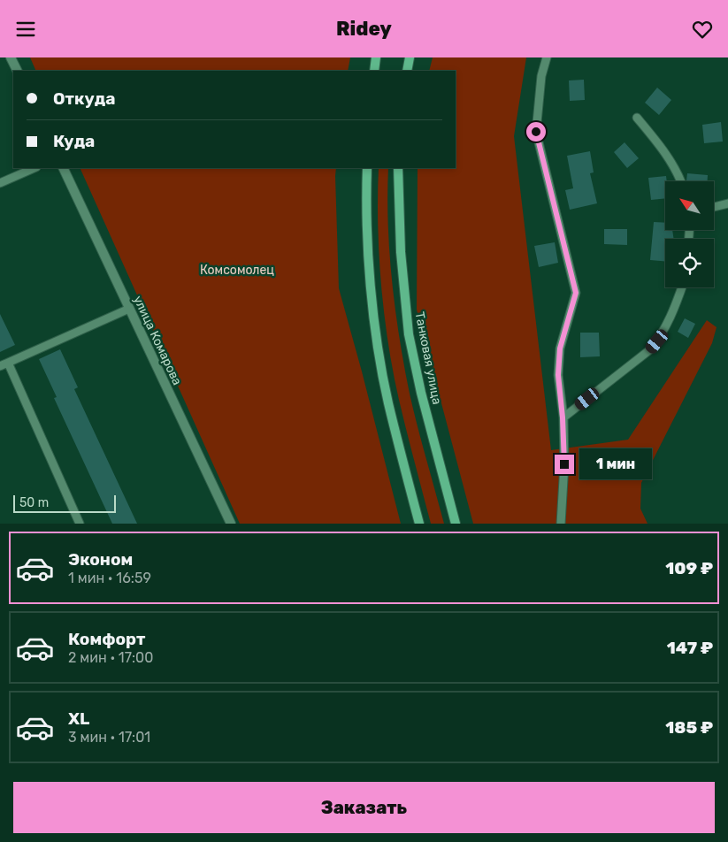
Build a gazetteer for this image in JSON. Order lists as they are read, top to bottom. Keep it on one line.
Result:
{"streets":{"main road":["Танковая улица"],"street":["улица Комарова"]},"parks":["Комсомолец"],"scale_bar":"50 m","north":"top left","page":{"header":"Ridey","banner":["Откуда","Куда"],"bubble":"1 мин","scale":"50 m","list":[{"name":"Эконом","note":"1 мин · 16:59","value":"109 ₽"},{"name":"Комфорт","note":"2 мин · 17:00","value":"147 ₽"},{"name":"XL","note":"3 мин · 17:01","value":"185 ₽"}],"buttons":"Заказать"}}
